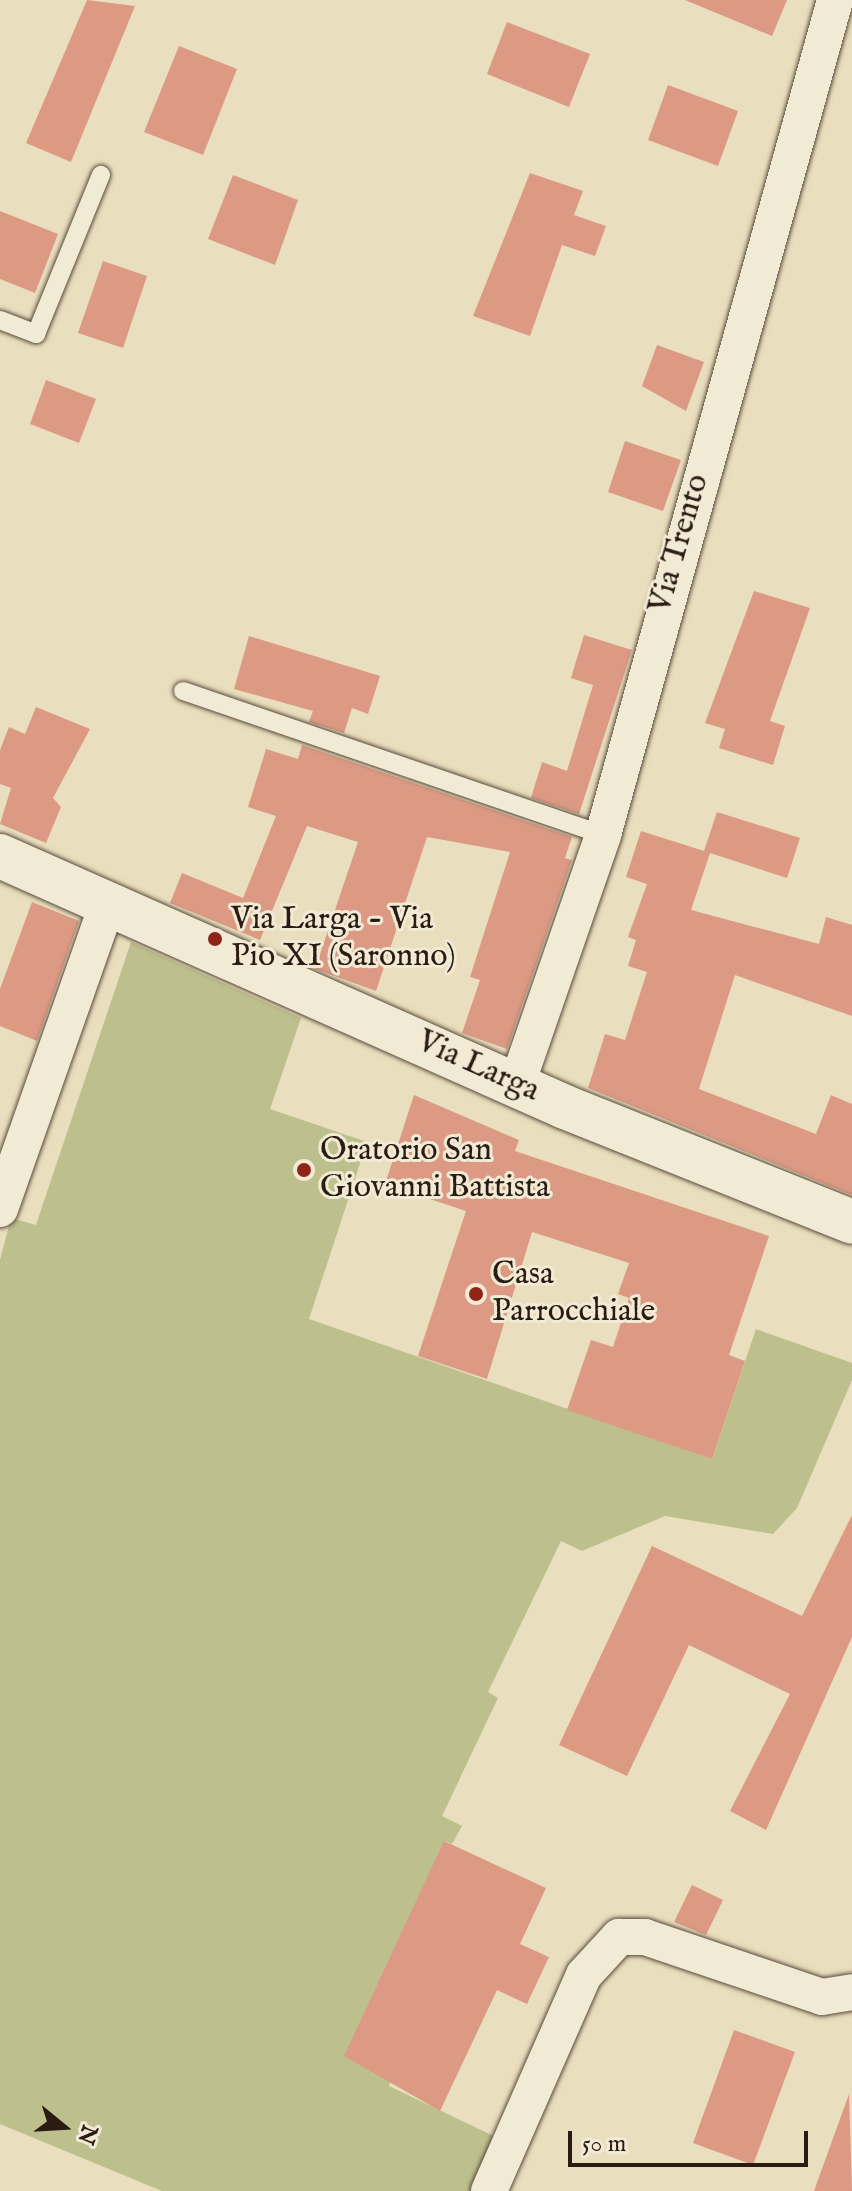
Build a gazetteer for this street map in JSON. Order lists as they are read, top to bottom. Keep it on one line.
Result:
{"streets":{"street":["Via Trento","Via Larga"]},"crossings":[["Via Trento","Via Larga"]],"places":["Via Larga - Via Pio XI (Saronno)","Oratorio San Giovanni Battista","Casa Parrocchiale"],"scale_bar":"50 m","north":"right"}
